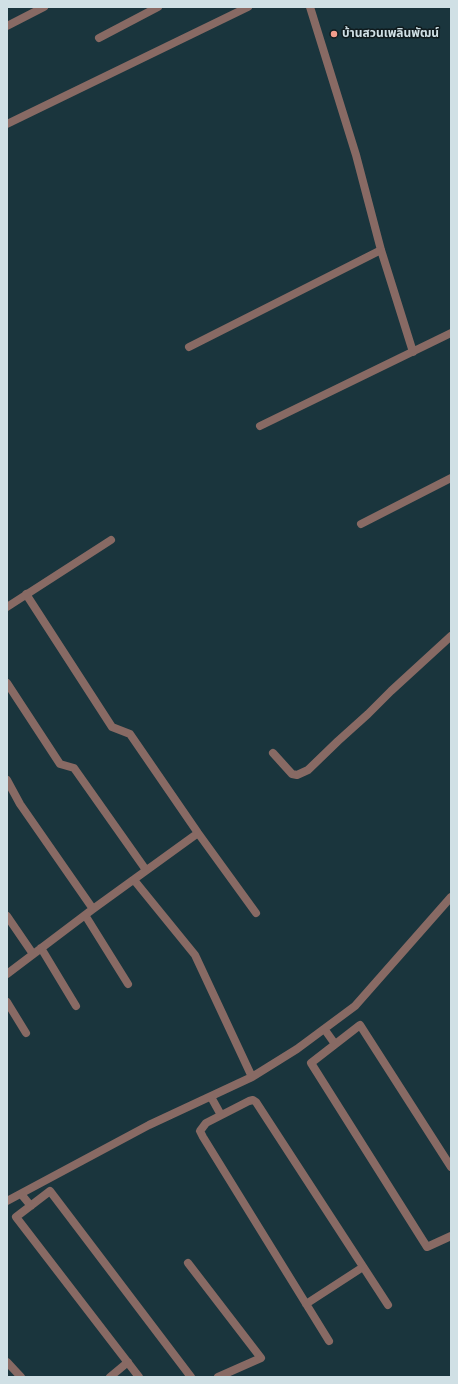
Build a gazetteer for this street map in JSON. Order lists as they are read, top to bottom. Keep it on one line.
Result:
{"places":["บ้านสวนเพลินพัฒน์"]}
